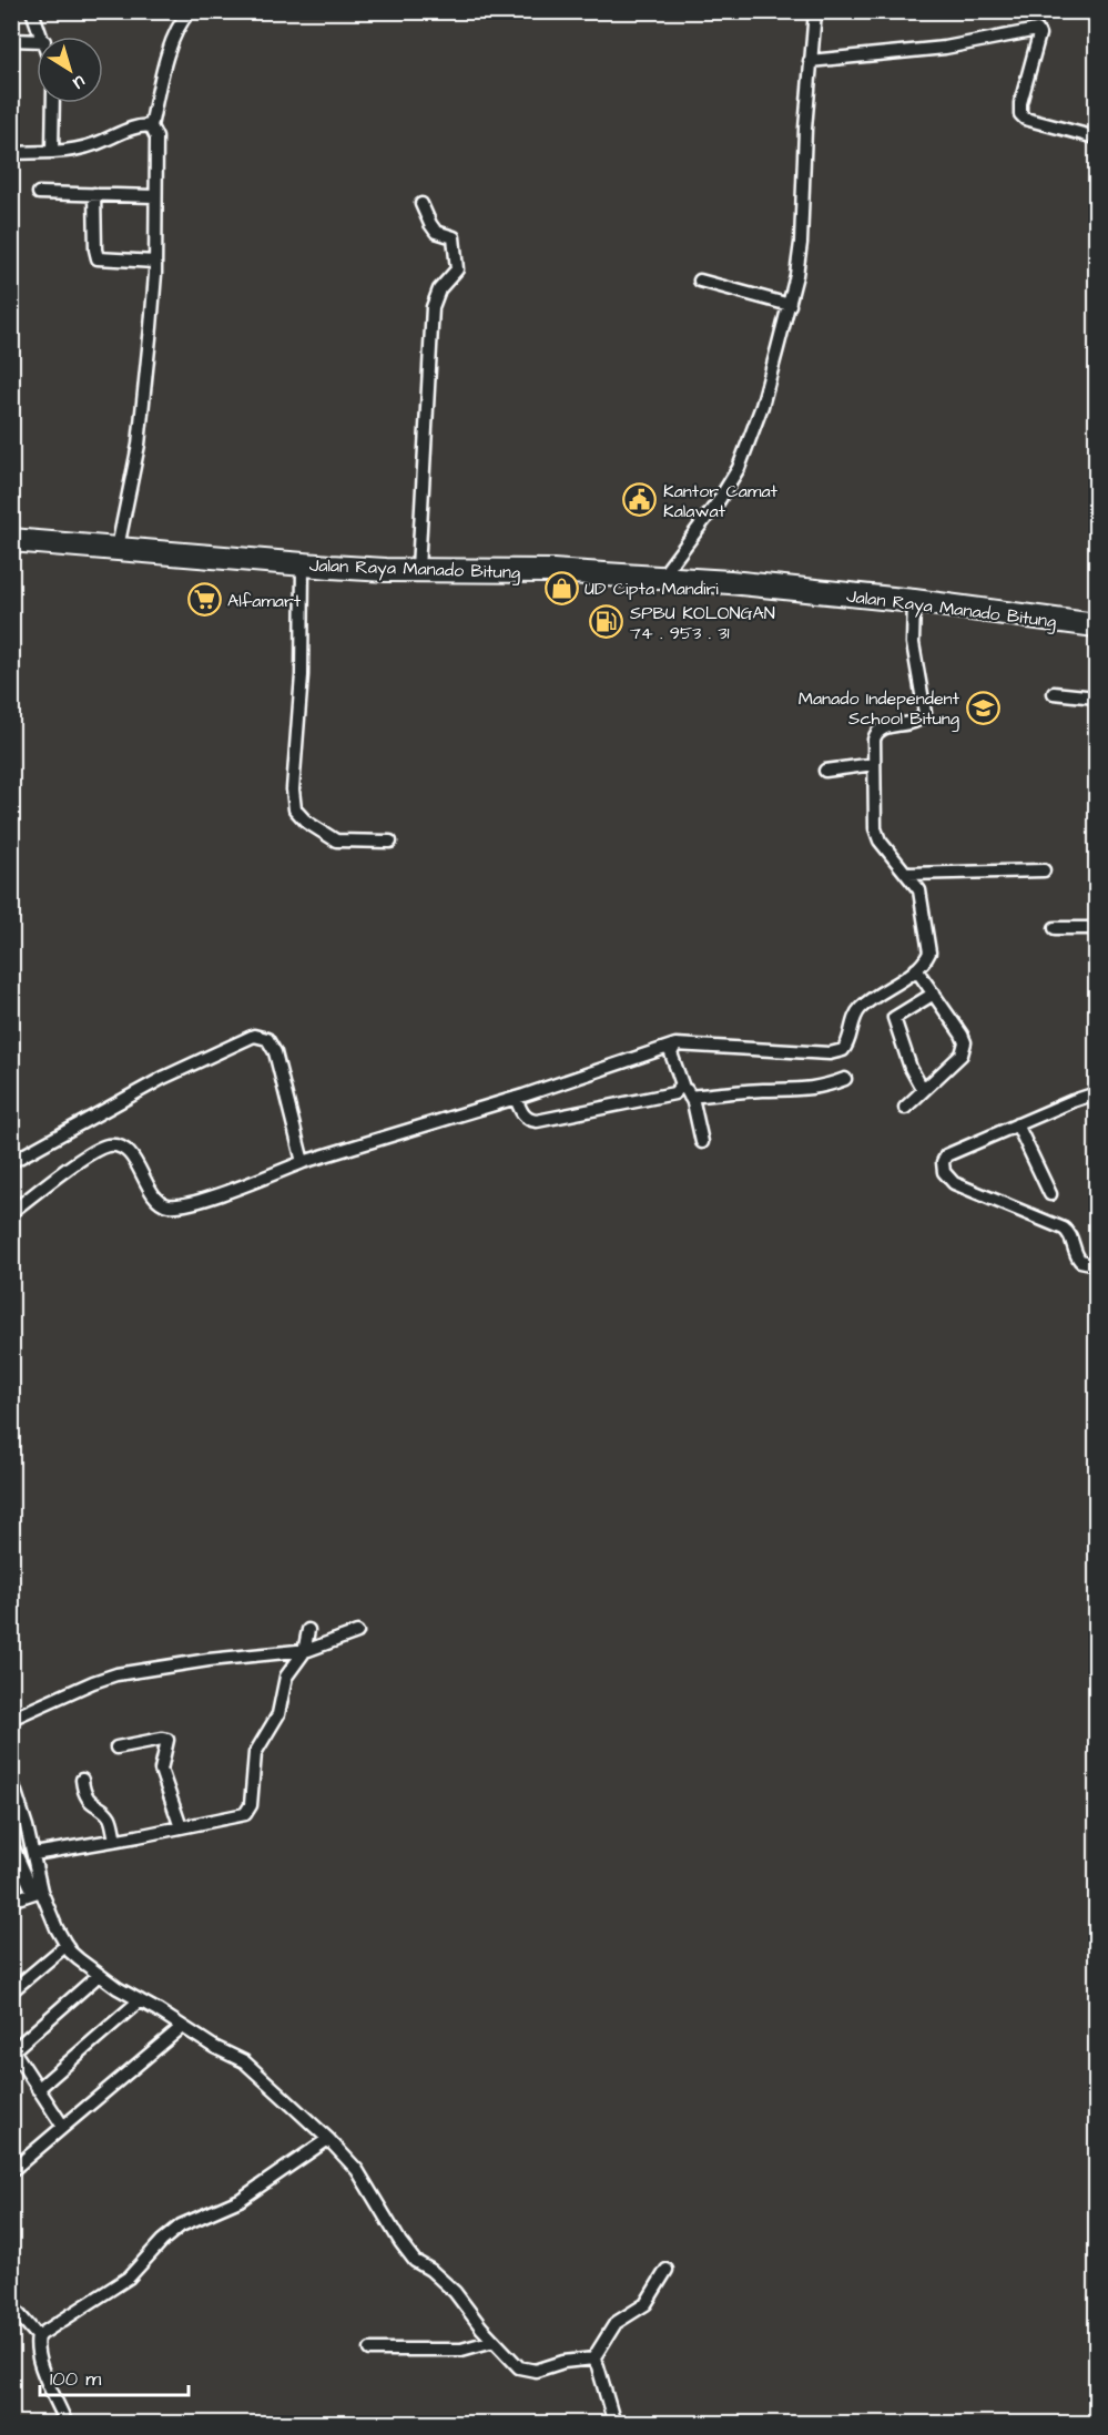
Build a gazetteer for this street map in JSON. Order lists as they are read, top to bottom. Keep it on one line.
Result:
{"streets":{"highway":["Jalan Raya Manado Bitung"]},"places":{"public building":["Kantor Camat Kalawat"],"shop":["UD Cipta Mandiri"],"supermarket":["Alfamart"],"fuel station":["SPBU KOLONGAN 74 . 953 . 31"],"school or university":["Manado Independent School Bitung"]},"scale_bar":"100 m","north":"bottom right"}
